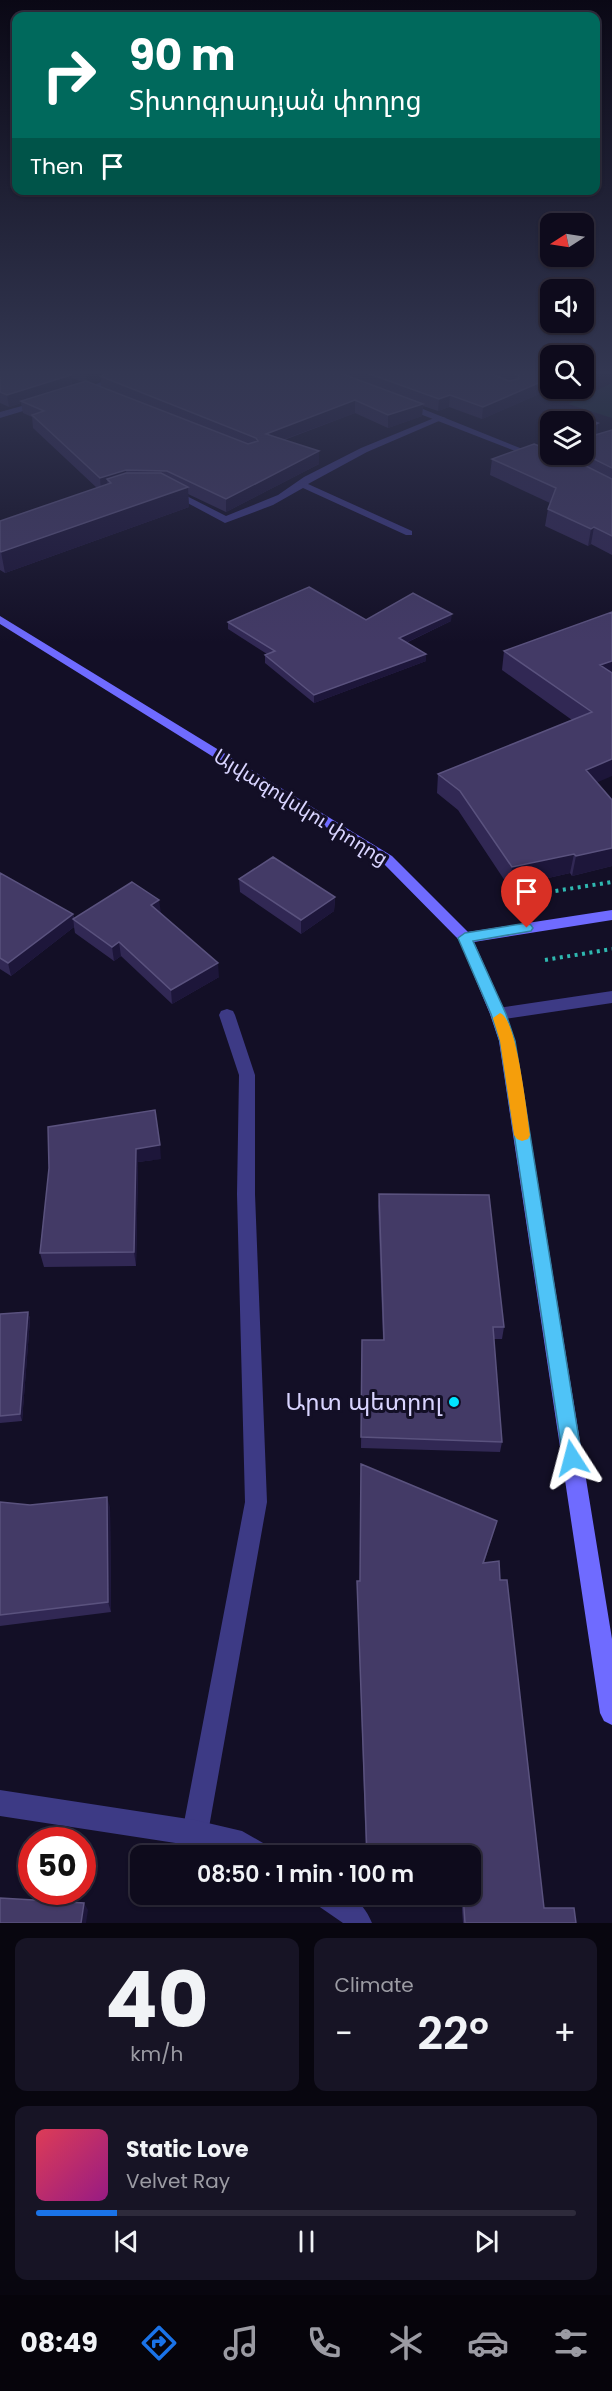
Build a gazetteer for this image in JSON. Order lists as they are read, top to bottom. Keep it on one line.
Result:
{"streets":{"main road":["Այվազովսկու փողոց"]},"places":["Արտ պետրոլ"],"north":"left","page":{"turn":["90 m","Տիտոգրադյան փողոց"],"then":"Then","limit":"50","trip":"08:50 · 1 min · 100 m","tile":[["40","km/h"],"Climate"],"heat":["−","22°","+"],"song":["Static Love","Velvet Ray"],"tabs":"08:49"}}
